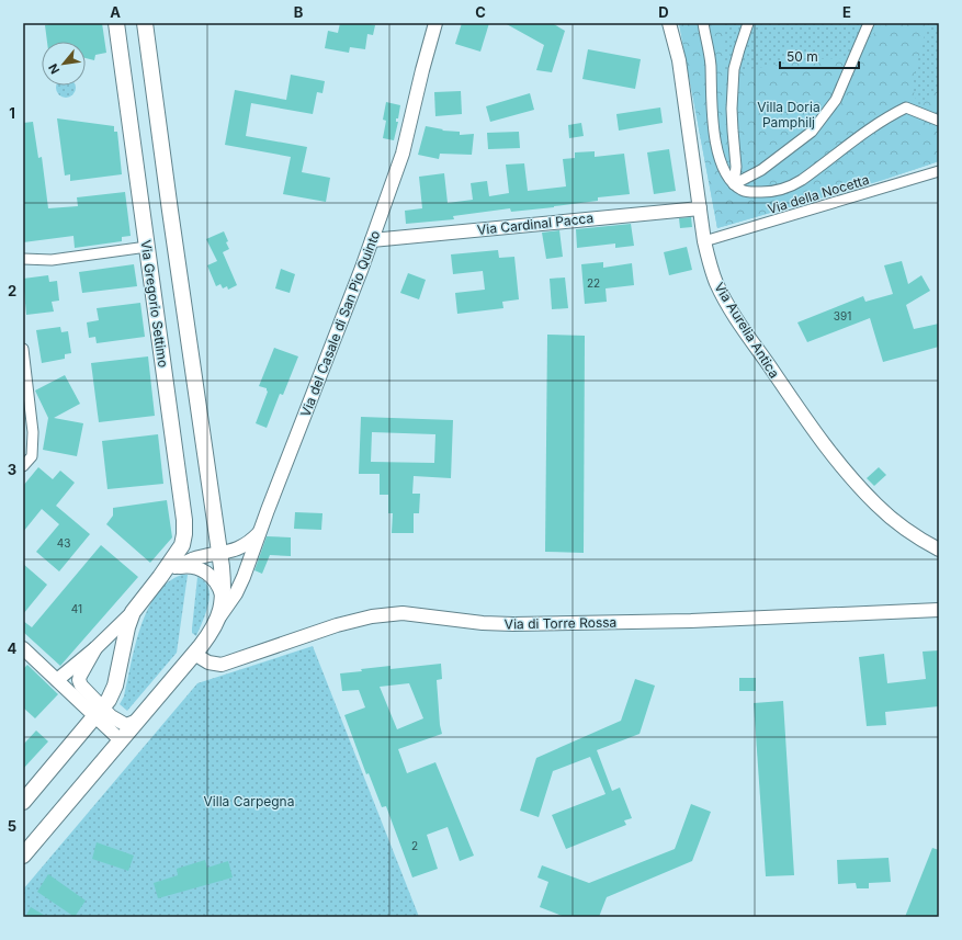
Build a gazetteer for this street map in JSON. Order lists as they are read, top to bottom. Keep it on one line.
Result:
{"streets":{"main road":["Via Cardinal Pacca","Via Gregorio Settimo","Via del Casale di San Pio Quinto","Via Aurelia Antica","Via di Torre Rossa"],"street":["Via della Nocetta"]},"crossings":[["Via della Nocetta","Via Aurelia Antica"],["Via Cardinal Pacca","Via del Casale di San Pio Quinto"],["Via Cardinal Pacca","Via Aurelia Antica"]],"parks":["Villa Doria Pamphilj","Villa Carpegna"],"house_numbers":["22","391","43","41","2"],"scale_bar":"50 m","north":"bottom left","grid":{"columns":["A","B","C","D","E"],"rows":["1","2","3","4","5"]}}
